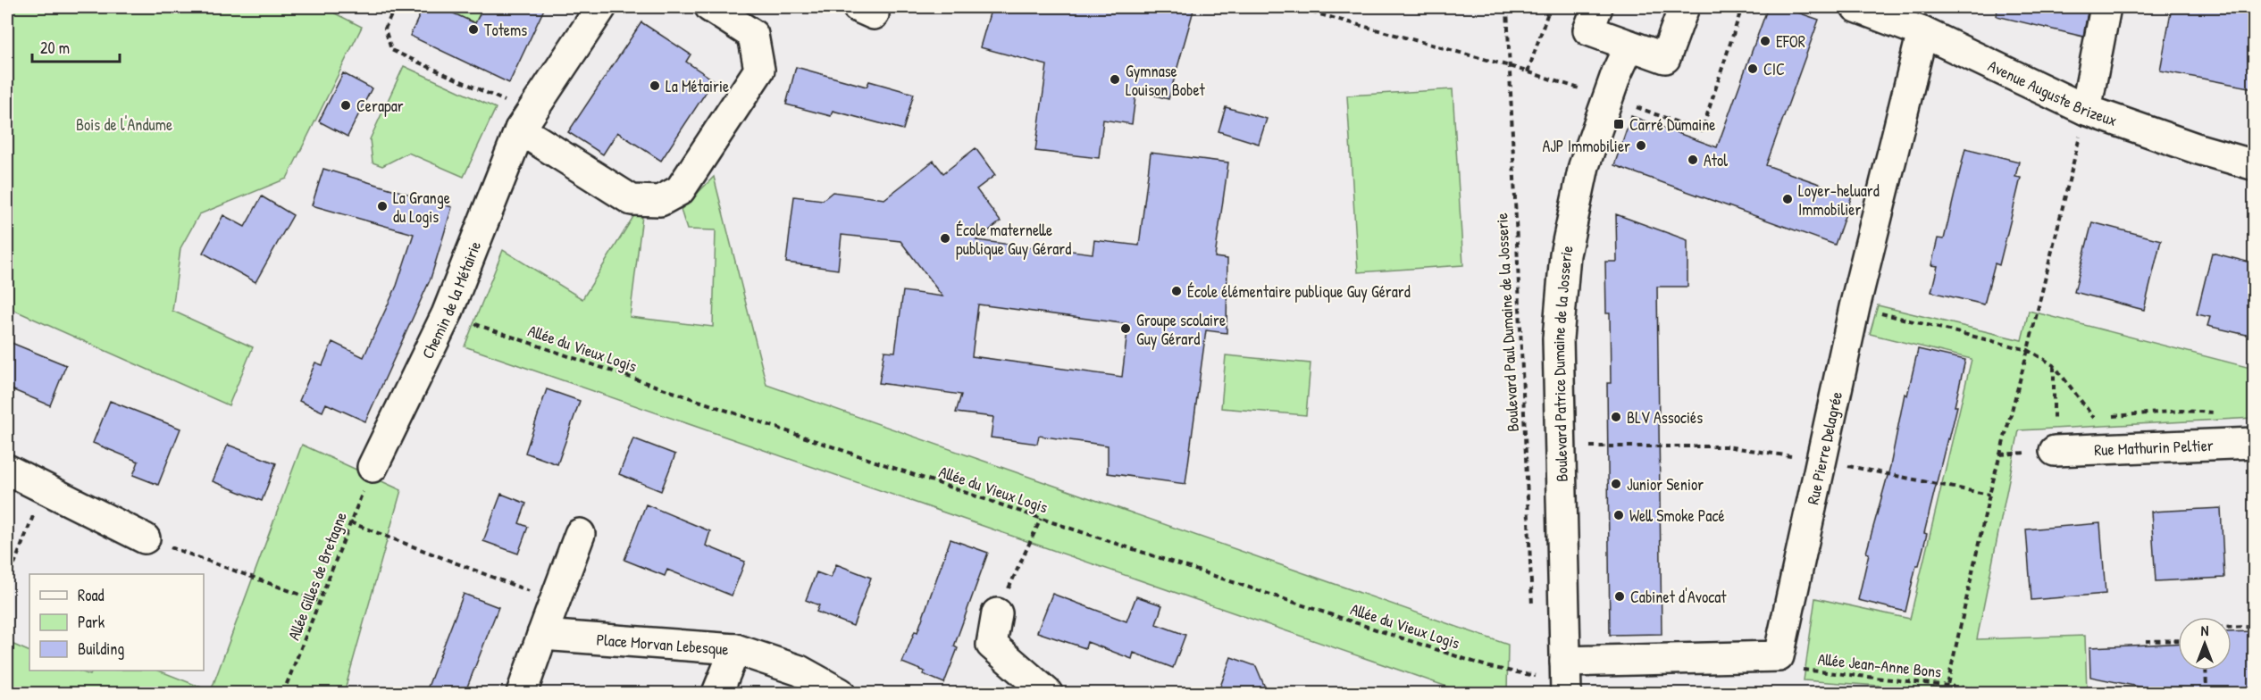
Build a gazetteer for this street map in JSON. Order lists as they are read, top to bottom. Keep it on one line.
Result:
{"streets":{"street":["Avenue Auguste Brizeux","Chemin de la Métairie","Boulevard Patrice Dumaine de la Josserie","Rue Pierre Delagrée","Rue Mathurin Peltier","Place Morvan Lebesque"],"path":["Boulevard Paul Dumaine de la Josserie","Allée du Vieux Logis","Allée Gilles de Bretagne","Allée Jean-Anne Bons"]},"crossings":[["Avenue Auguste Brizeux","Rue Pierre Delagrée"],["Chemin de la Métairie","Allée du Vieux Logis"],["Chemin de la Métairie","Allée Gilles de Bretagne"],["Rue Pierre Delagrée","Allée Jean-Anne Bons"]],"parks":["Bois de l'Andume"],"places":{"other":["Totems","EFOR","CIC","Gymnase Louison Bobet","La Métairie","Cerapar","AJP Immobilier","Atol","Loyer-heluard Immobilier","La Grange du Logis","École maternelle publique Guy Gérard","École élémentaire publique Guy Gérard","Groupe scolaire Guy Gérard","BLV Associés","Junior Senior","Well Smoke Pacé","Cabinet d'Avocat"],"transit":["Carré Dumaine"]},"legend":["Road","Park","Building"],"scale_bar":"20 m","north":"top"}
